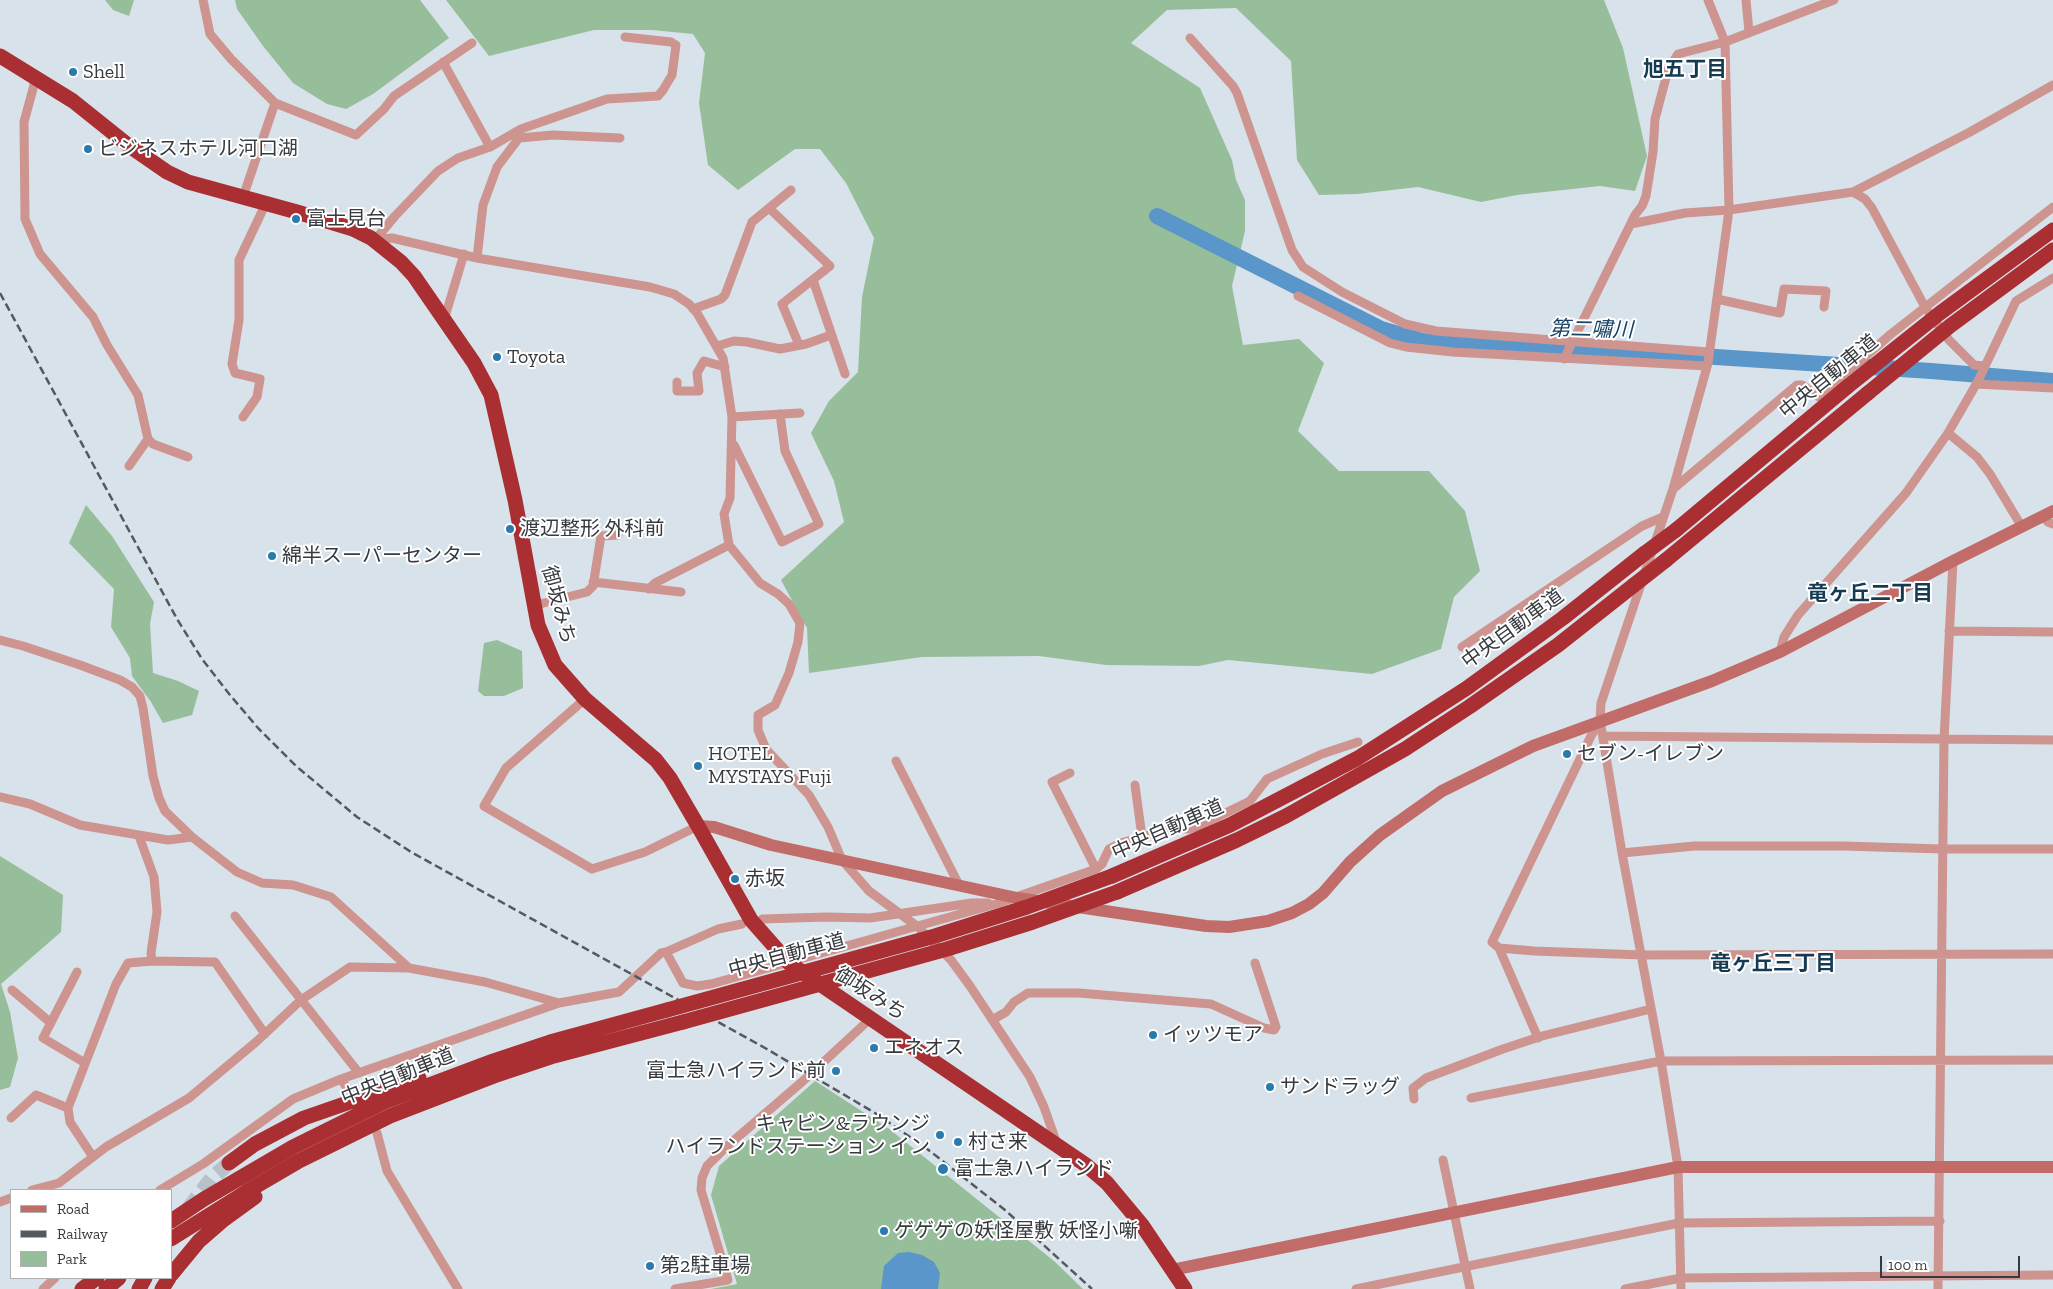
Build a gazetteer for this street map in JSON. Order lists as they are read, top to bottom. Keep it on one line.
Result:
{"streets":{"highway":["中央自動車道","御坂みち"]},"districts":["旭五丁目","竜ヶ丘二丁目","竜ヶ丘三丁目"],"water":["第二嘯川"],"places":["Shell","ビジネスホテル河口湖","富士見台","Toyota","渡辺整形 外科前","綿半スーパーセンター","セブン-イレブン","HOTEL MYSTAYS Fuji","赤坂","イッツモア","エネオス","富士急ハイランド前","サンドラッグ","キャビン&ラウンジ ハイランドステーション イン","村さ来","富士急ハイランド","ゲゲゲの妖怪屋敷 妖怪小噺","第2駐車場"],"legend":["Road","Railway","Park"],"scale_bar":"100 m"}
